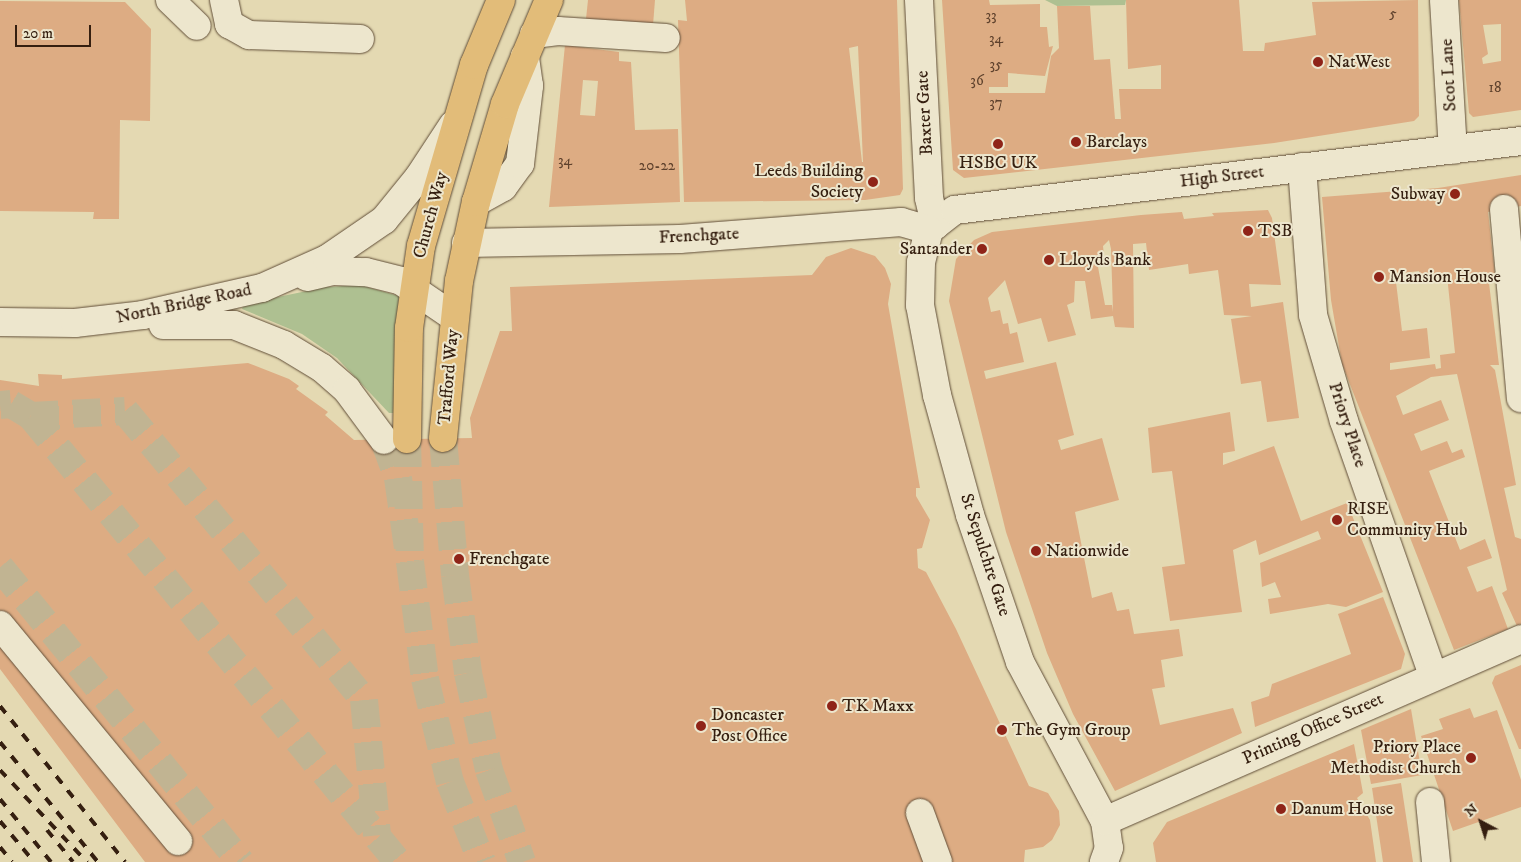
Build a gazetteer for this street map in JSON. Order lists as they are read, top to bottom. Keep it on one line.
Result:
{"streets":{"highway":["Church Way","Trafford Way"],"street":["Scot Lane","Baxter Gate","High Street","Frenchgate","North Bridge Road","Priory Place","St Sepulchre Gate","Printing Office Street"]},"crossings":[["Scot Lane","High Street"],["Baxter Gate","High Street"],["Baxter Gate","Frenchgate"],["Baxter Gate","St Sepulchre Gate"],["High Street","Frenchgate"],["High Street","Priory Place"],["High Street","St Sepulchre Gate"],["Church Way","North Bridge Road"],["Frenchgate","St Sepulchre Gate"],["Priory Place","Printing Office Street"],["St Sepulchre Gate","Printing Office Street"]],"places":["NatWest","Barclays","HSBC UK","Leeds Building Society","Subway","TSB","Santander","Lloyds Bank","Mansion House","RISE Community Hub","Nationwide","Frenchgate","TK Maxx","Doncaster Post Office","The Gym Group","Priory Place Methodist Church","Danum House"],"house_numbers":["5","33","34","35","36","18","37","34","20-22"],"scale_bar":"20 m","north":"top left"}
